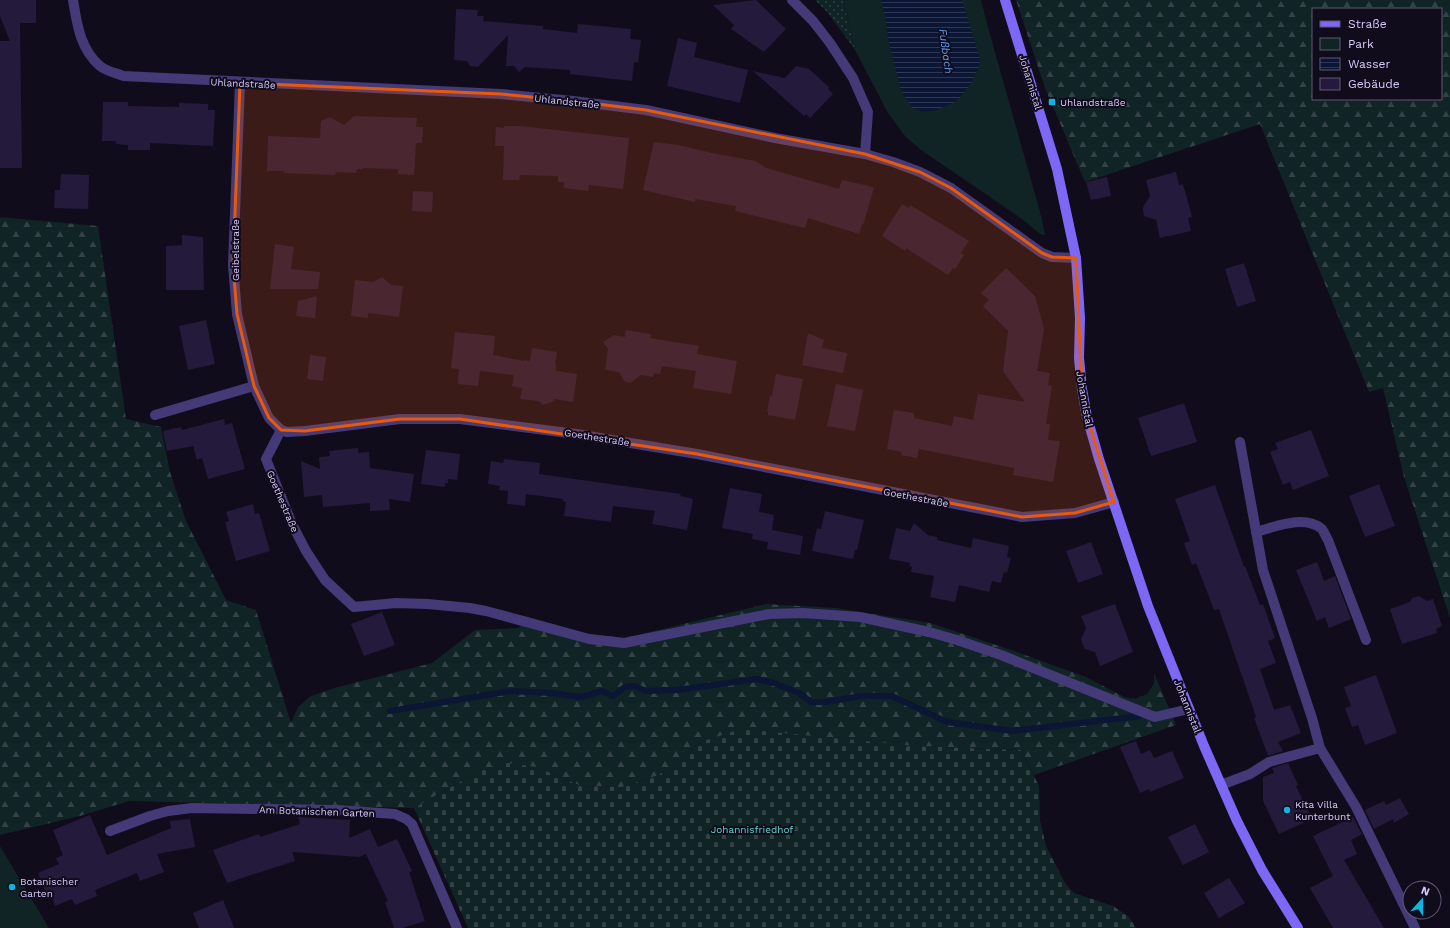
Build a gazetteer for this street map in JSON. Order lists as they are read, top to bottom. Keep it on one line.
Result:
{"streets":{"main road":["Johannistal"],"street":["Uhlandstraße","Geibelstraße","Goethestraße","Am Botanischen Garten"]},"crossings":[["Johannistal","Uhlandstraße"],["Johannistal","Goethestraße"],["Uhlandstraße","Geibelstraße"],["Geibelstraße","Goethestraße"]],"water":["Fußbach"],"parks":["Johannisfriedhof"],"places":{"transit":["Uhlandstraße"],"other":["Kita Villa Kunterbunt","Botanischer Garten"]},"legend":["Straße","Park","Wasser","Gebäude"],"north":"top"}
